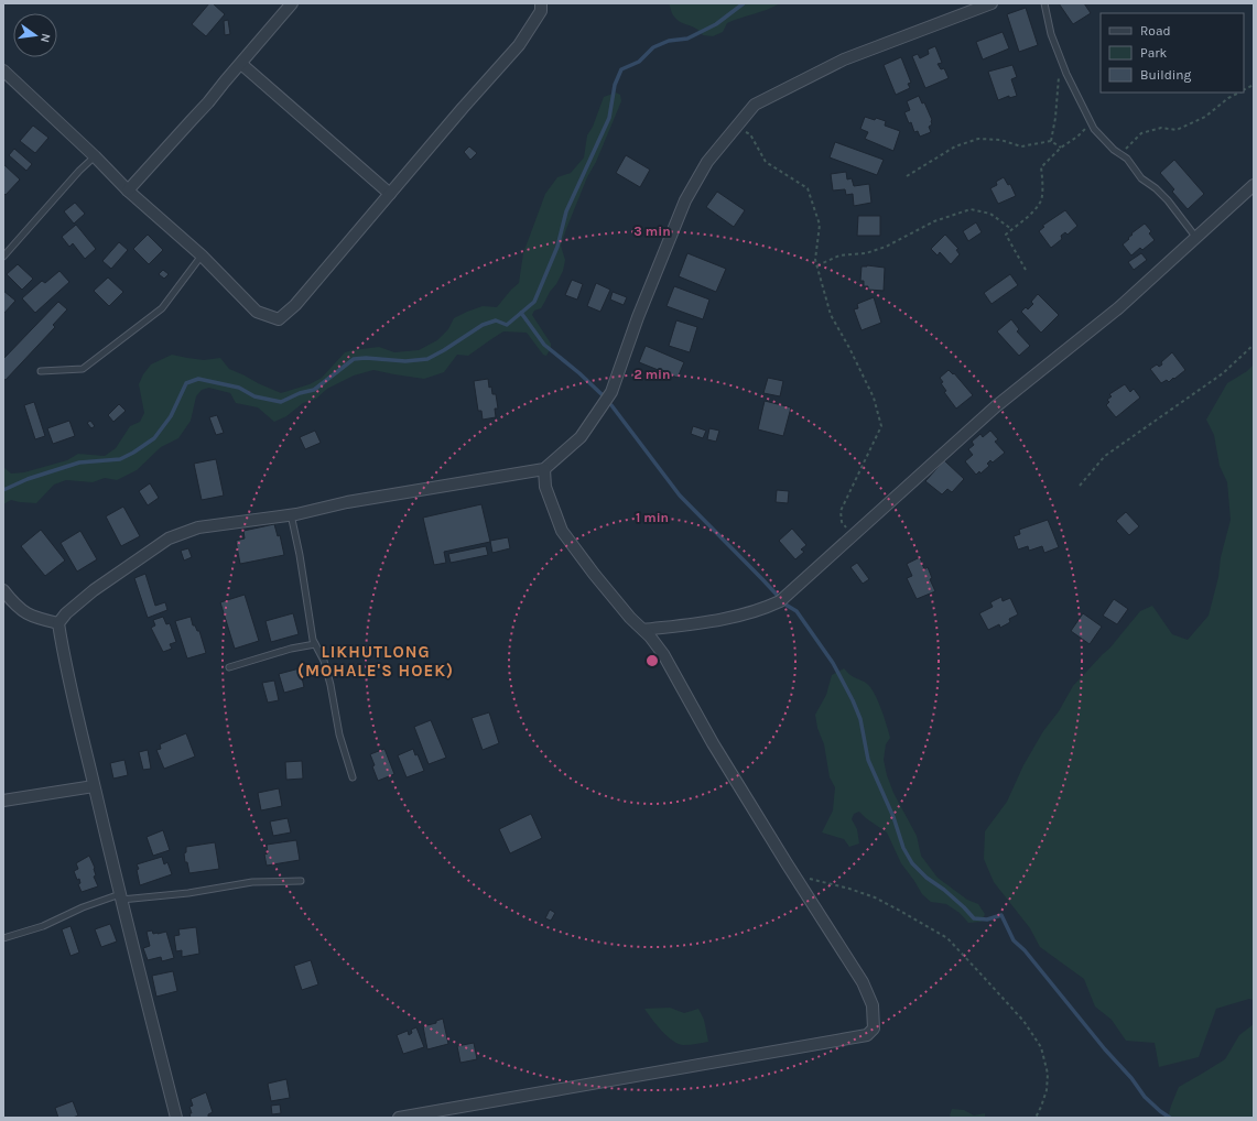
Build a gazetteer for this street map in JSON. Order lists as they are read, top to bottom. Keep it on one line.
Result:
{"districts":["LIKHUTLONG (MOHALE'S HOEK)"],"legend":["Road","Park","Building"],"north":"right","rings":["3 min","2 min","1 min"]}
